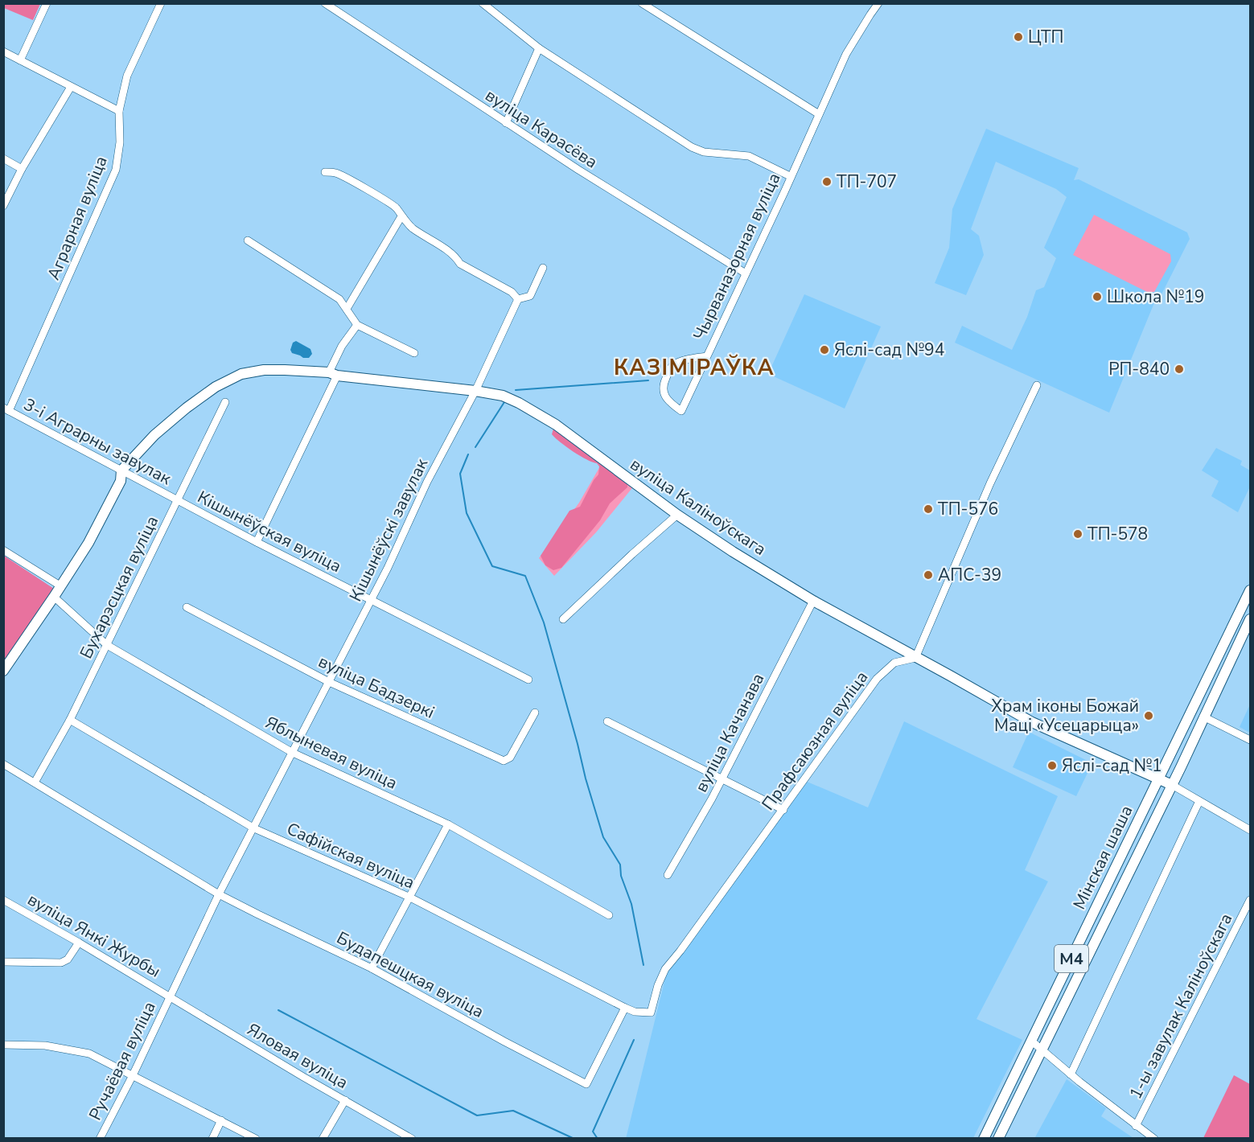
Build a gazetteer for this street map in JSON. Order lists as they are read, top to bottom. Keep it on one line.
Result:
{"streets":{"main road":["вуліца Каліноўскага","Мінская шаша","М4"],"street":["вуліца Карасёва","Аграрная вуліца","Чырваназорная вуліца","3-і Аграрны завулак","Кішынёўскі завулак","Кішынёўская вуліца","Бухарэсцкая вуліца","вуліца Бадзеркі","вуліца Качанава","Прафсаюзная вуліца","Яблыневая вуліца","Сафійская вуліца","вуліца Янкі Журбы","Будапешцкая вуліца","1-ы завулак Каліноўскага","Яловая вуліца","Ручаёвая вуліца"]},"crossings":[["вуліца Карасёва","Чырваназорная вуліца"],["Аграрная вуліца","3-і Аграрны завулак"],["3-і Аграрны завулак","вуліца Каліноўскага"],["3-і Аграрны завулак","Кішынёўская вуліца"],["3-і Аграрны завулак","Бухарэсцкая вуліца"],["вуліца Каліноўскага","Кішынёўскі завулак"],["вуліца Каліноўскага","вуліца Качанава"],["вуліца Каліноўскага","Прафсаюзная вуліца"],["вуліца Каліноўскага","Мінская шаша"],["Кішынёўскі завулак","Кішынёўская вуліца"],["Кішынёўскі завулак","вуліца Бадзеркі"],["Кішынёўская вуліца","Бухарэсцкая вуліца"],["Бухарэсцкая вуліца","Яблыневая вуліца"],["Бухарэсцкая вуліца","Сафійская вуліца"],["Бухарэсцкая вуліца","Будапешцкая вуліца"],["Прафсаюзная вуліца","Сафійская вуліца"],["Прафсаюзная вуліца","Будапешцкая вуліца"],["Сафійская вуліца","Будапешцкая вуліца"],["вуліца Янкі Журбы","Яловая вуліца"],["вуліца Янкі Журбы","Ручаёвая вуліца"],["Будапешцкая вуліца","Ручаёвая вуліца"],["Яловая вуліца","Ручаёвая вуліца"]],"districts":["КАЗІМІРАЎКА"],"places":["ЦТП","ТП-707","Школа №19","Яслі-сад №94","РП-840","ТП-576","ТП-578","АПС-39","Храм іконы Божай Маці «Усецарыца»","Яслі-сад №1"]}
